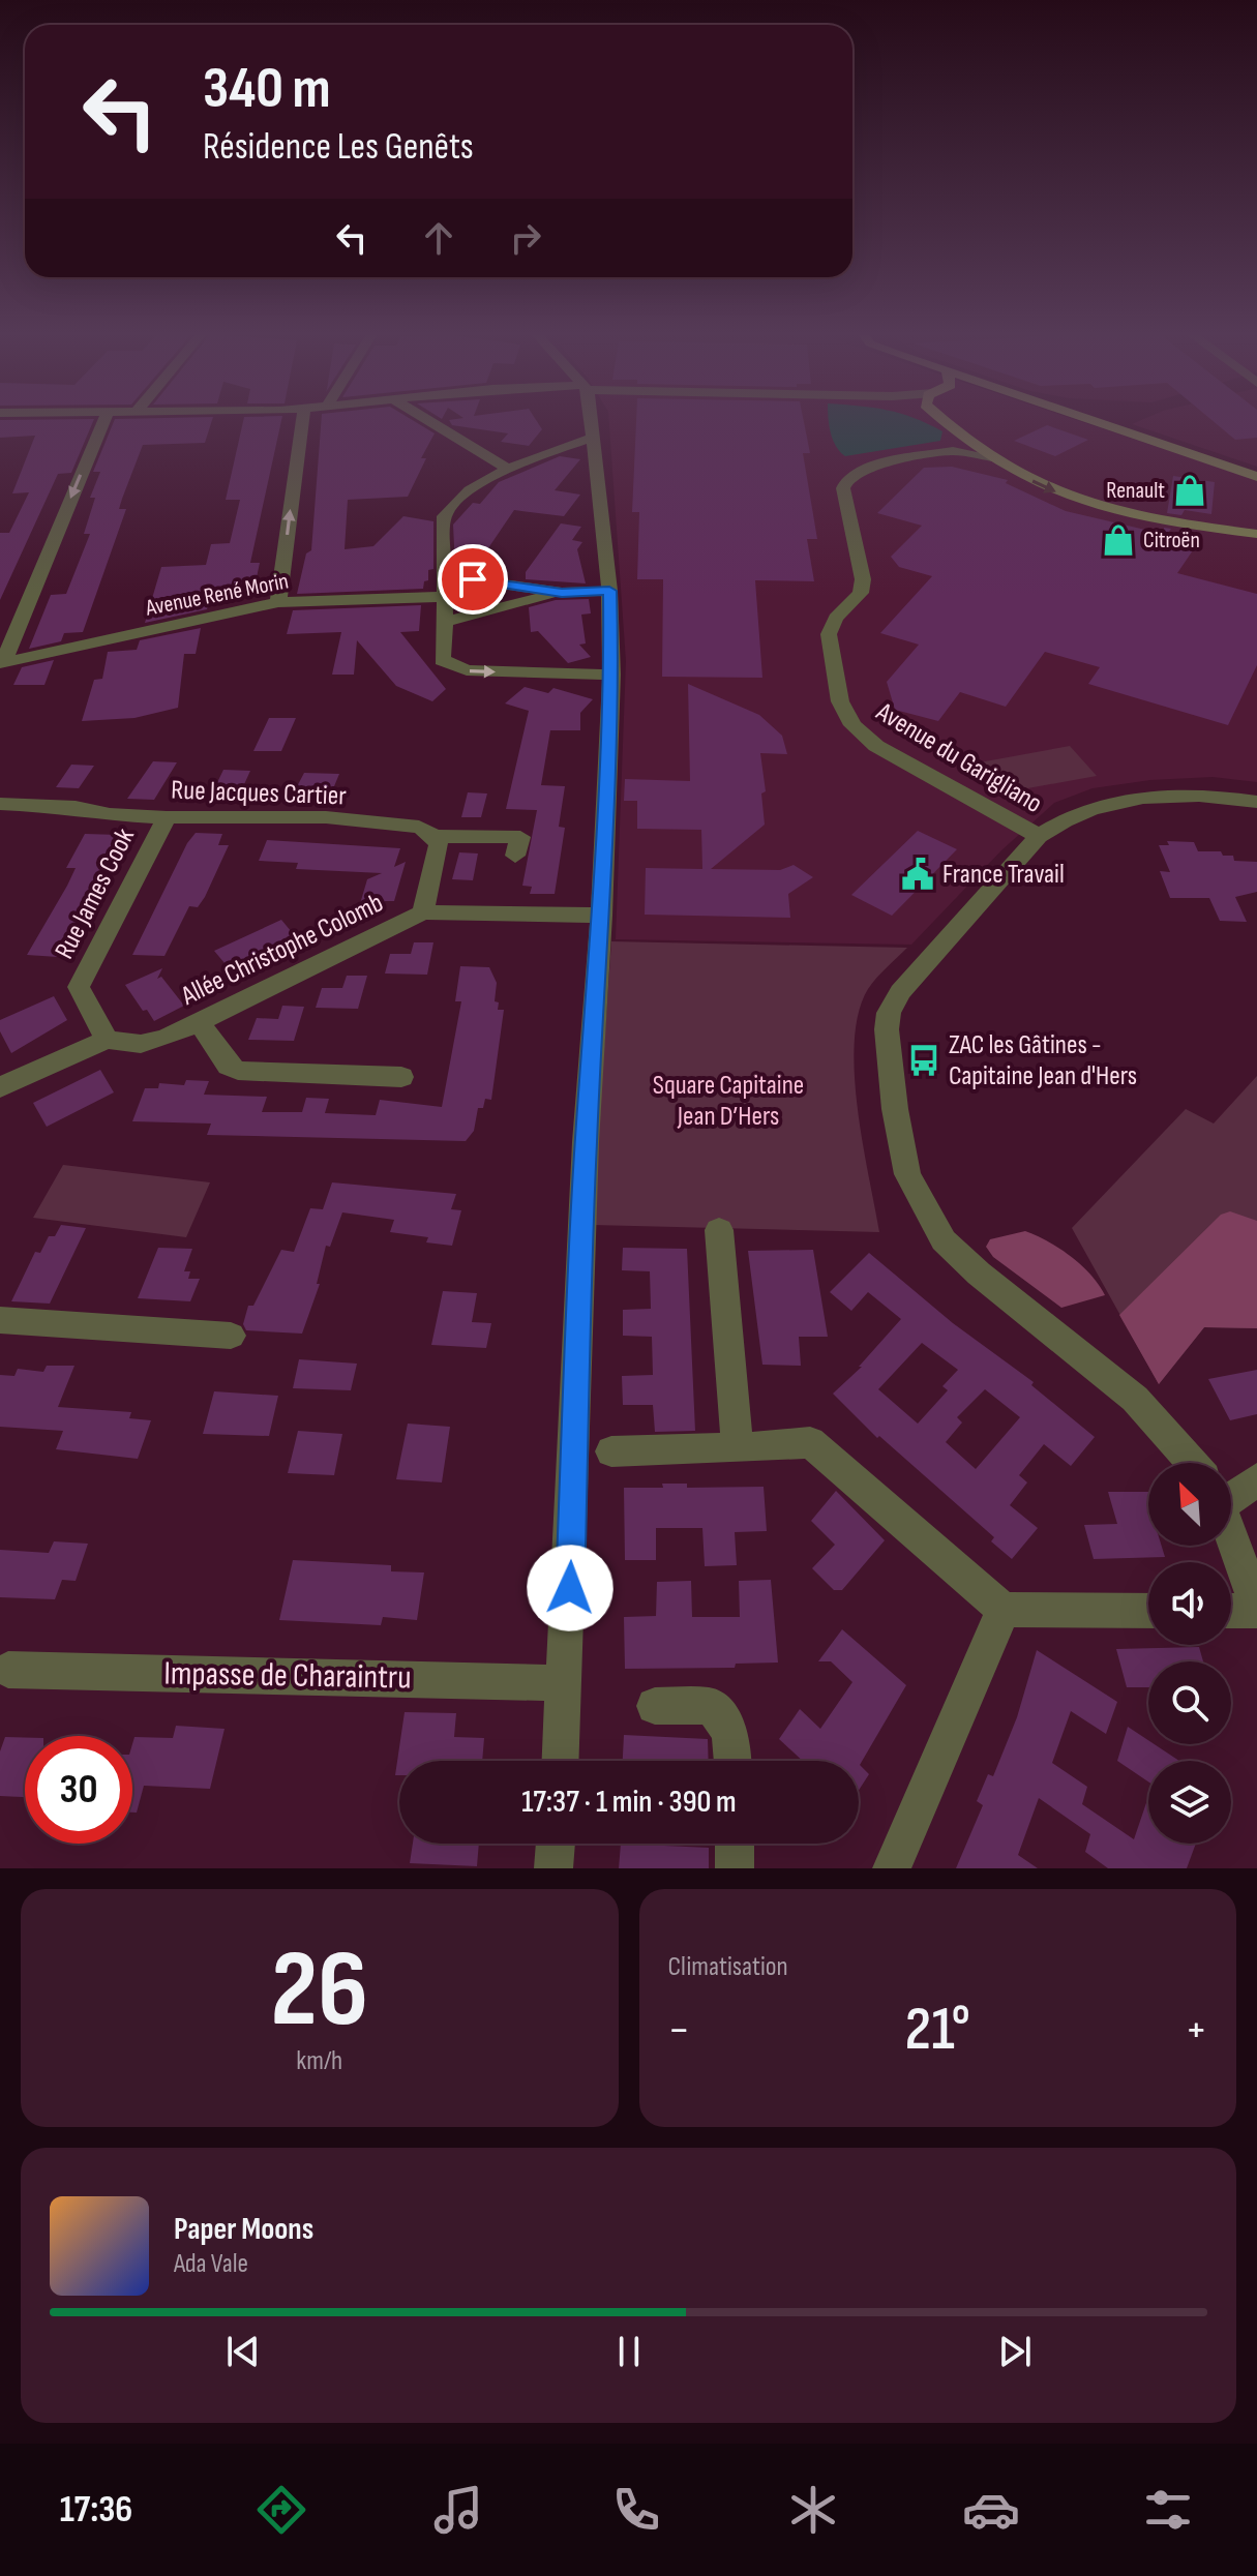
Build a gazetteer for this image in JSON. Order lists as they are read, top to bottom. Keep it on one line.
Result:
{"streets":{"street":["Avenue René Morin","Avenue du Garigliano","Rue Jacques Cartier","Rue James Cook","Allée Christophe Colomb","Impasse de Charaintru"]},"crossings":[["Rue Jacques Cartier","Rue James Cook"],["Rue James Cook","Allée Christophe Colomb"]],"parks":["Square Capitaine Jean D’Hers"],"places":{"shop":["Renault","Citroën"],"public building":["France Travail"],"bus stop":["ZAC les Gâtines - Capitaine Jean d'Hers"]},"north":"top left","page":{"turn":["340 m","Résidence Les Genêts"],"limit":"30","trip":"17:37 · 1 min · 390 m","tile":[["26","km/h"],"Climatisation"],"heat":["−","21°","+"],"song":["Paper Moons","Ada Vale"],"tabs":"17:36"}}
